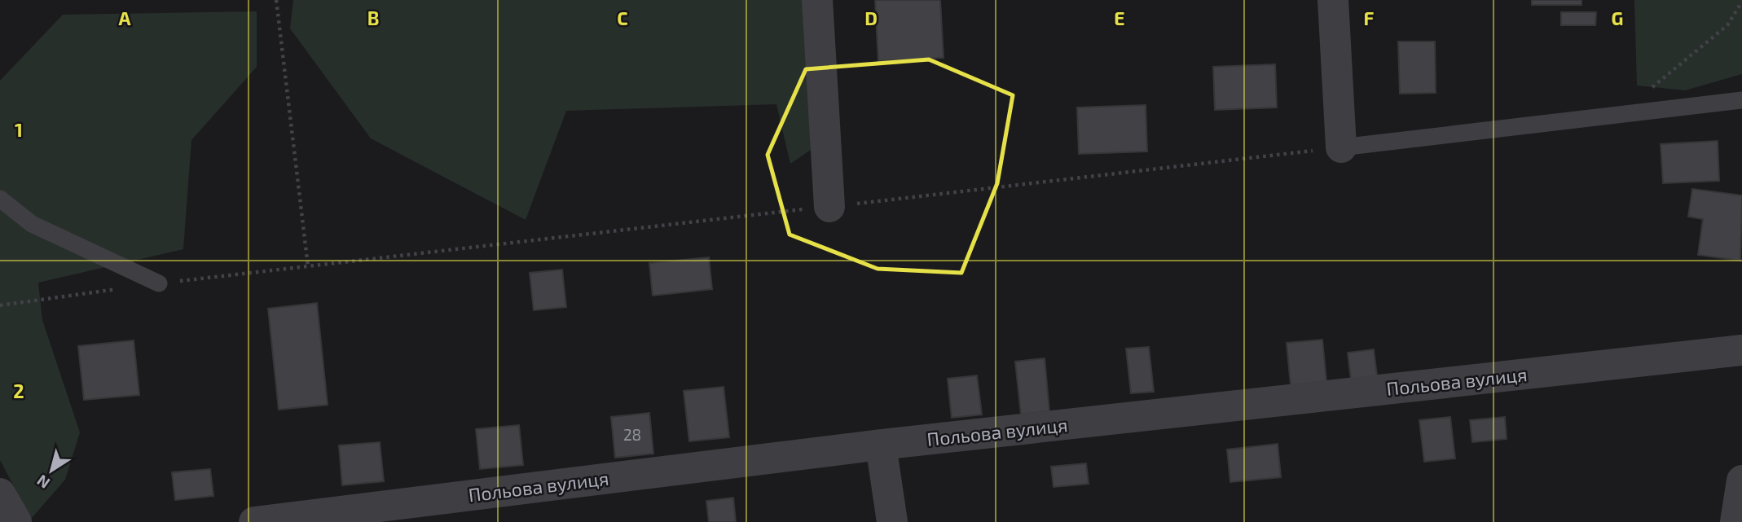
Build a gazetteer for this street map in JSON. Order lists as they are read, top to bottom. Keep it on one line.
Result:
{"streets":{"street":["Польова вулиця"]},"house_numbers":["28"],"north":"bottom left","grid":{"columns":["A","B","C","D","E","F","G"],"rows":["1","2"]}}
